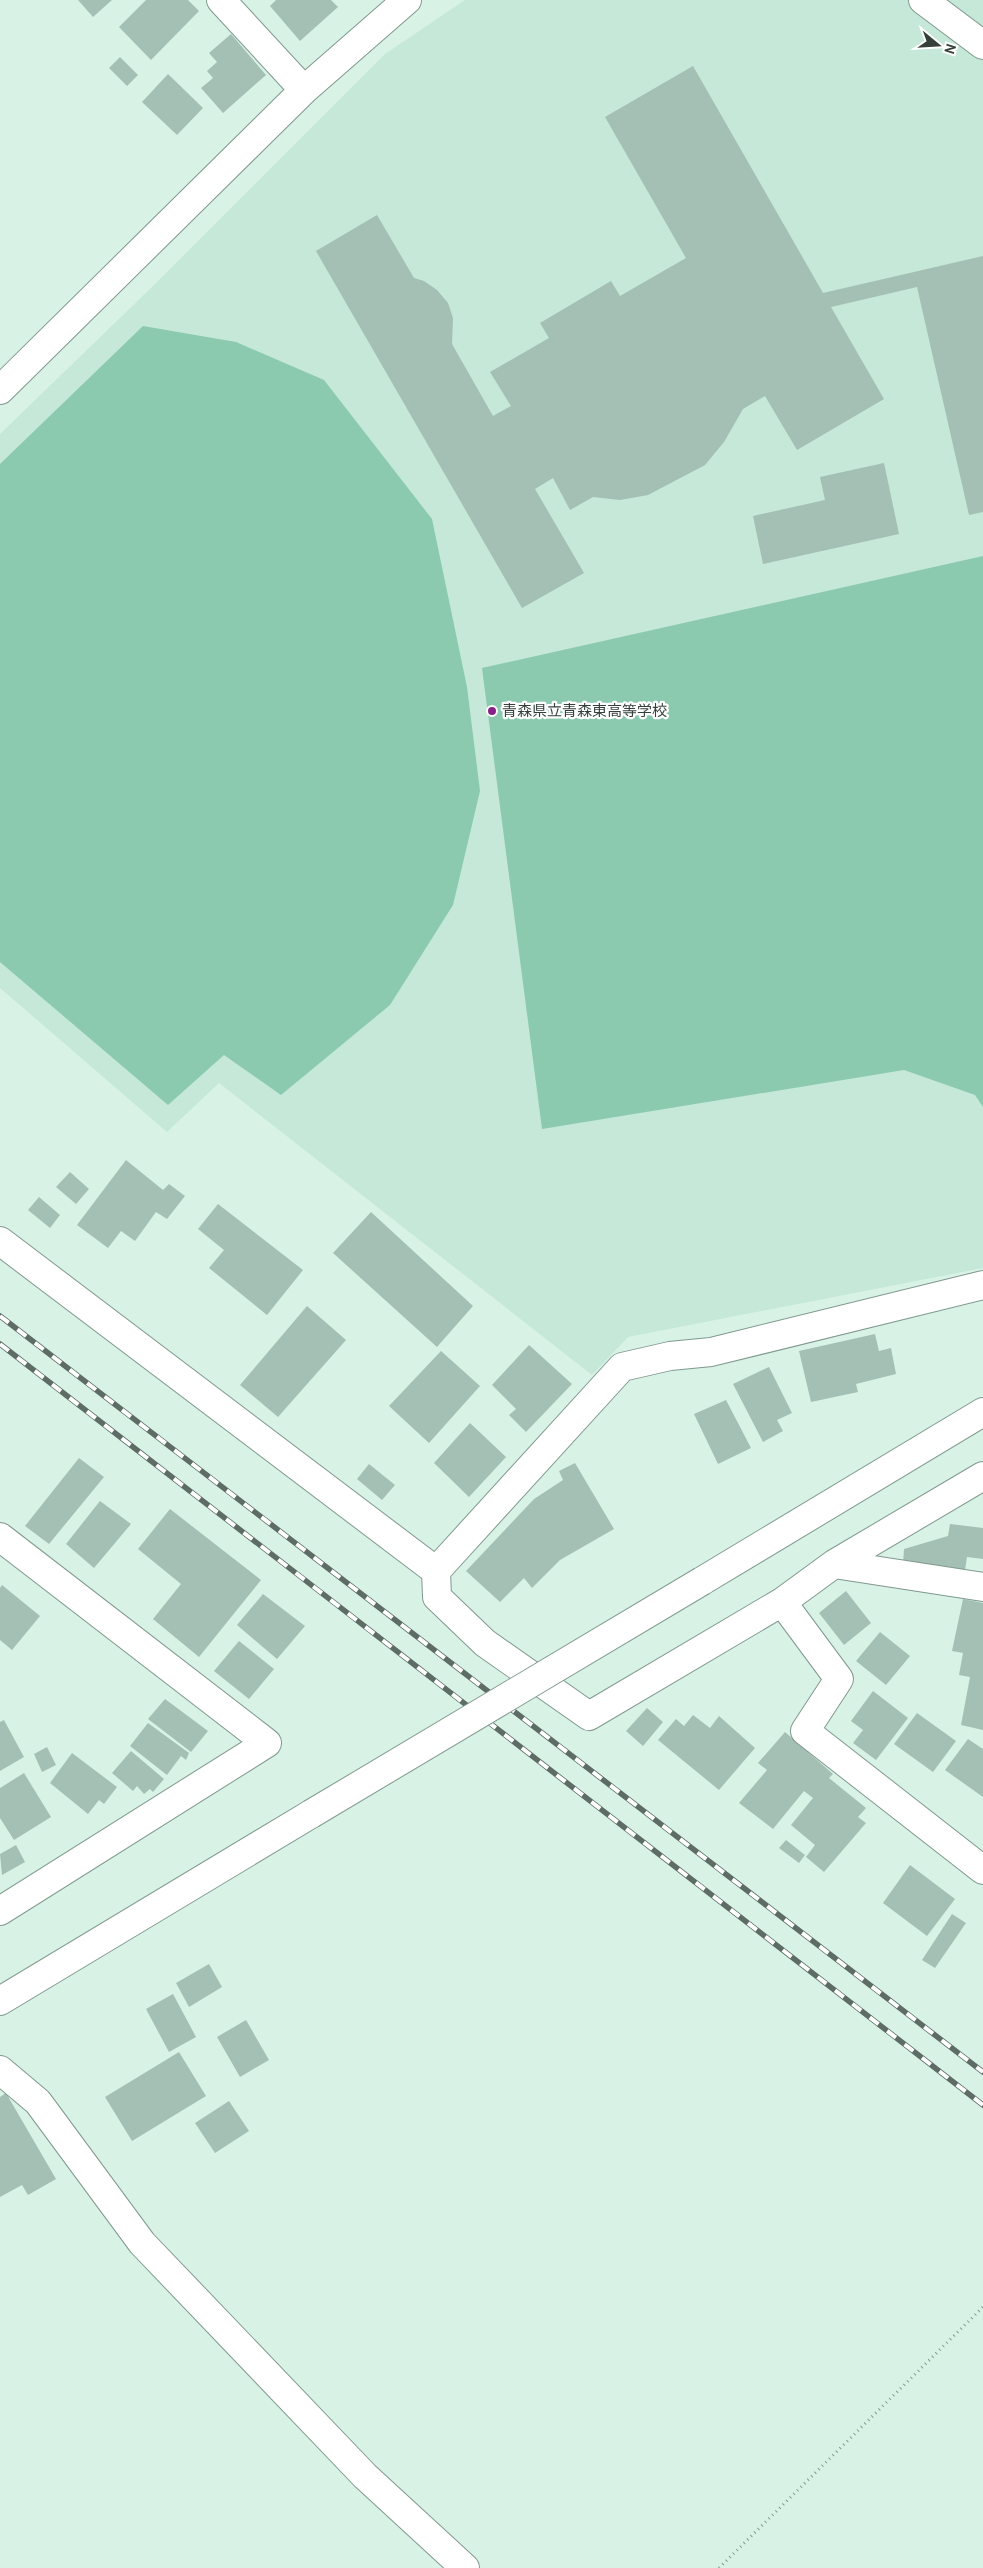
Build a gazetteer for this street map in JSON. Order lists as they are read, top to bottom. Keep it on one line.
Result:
{"places":["青森県立青森東高等学校"],"north":"right"}
